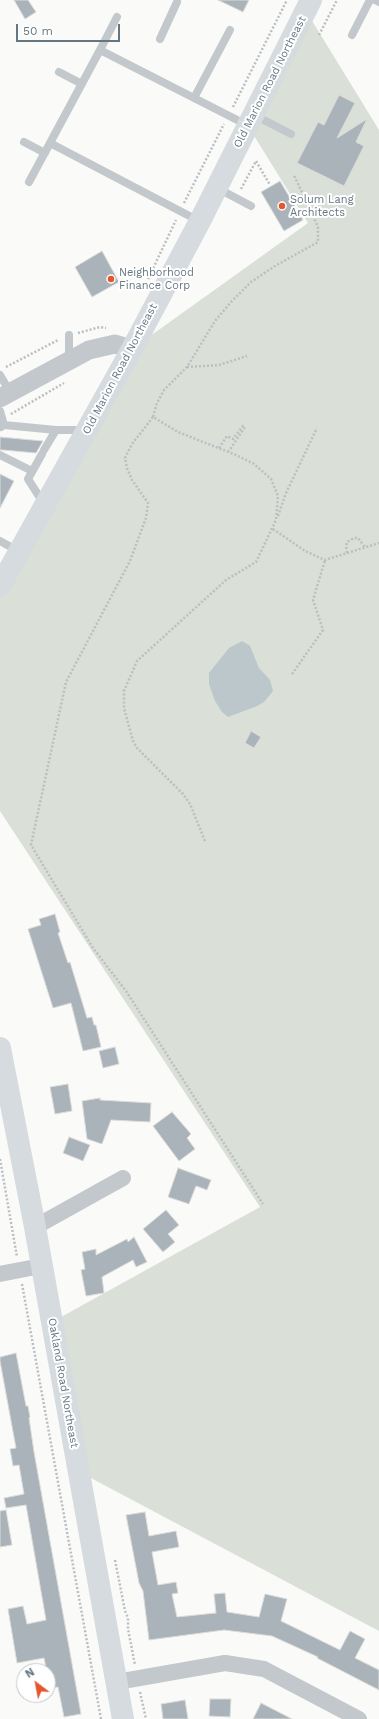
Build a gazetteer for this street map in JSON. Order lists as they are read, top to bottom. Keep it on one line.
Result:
{"streets":{"main road":["Old Marion Road Northeast","Oakland Road Northeast"]},"places":["Solum Lang Architects","Neighborhood Finance Corp"],"scale_bar":"50 m","north":"top left"}
